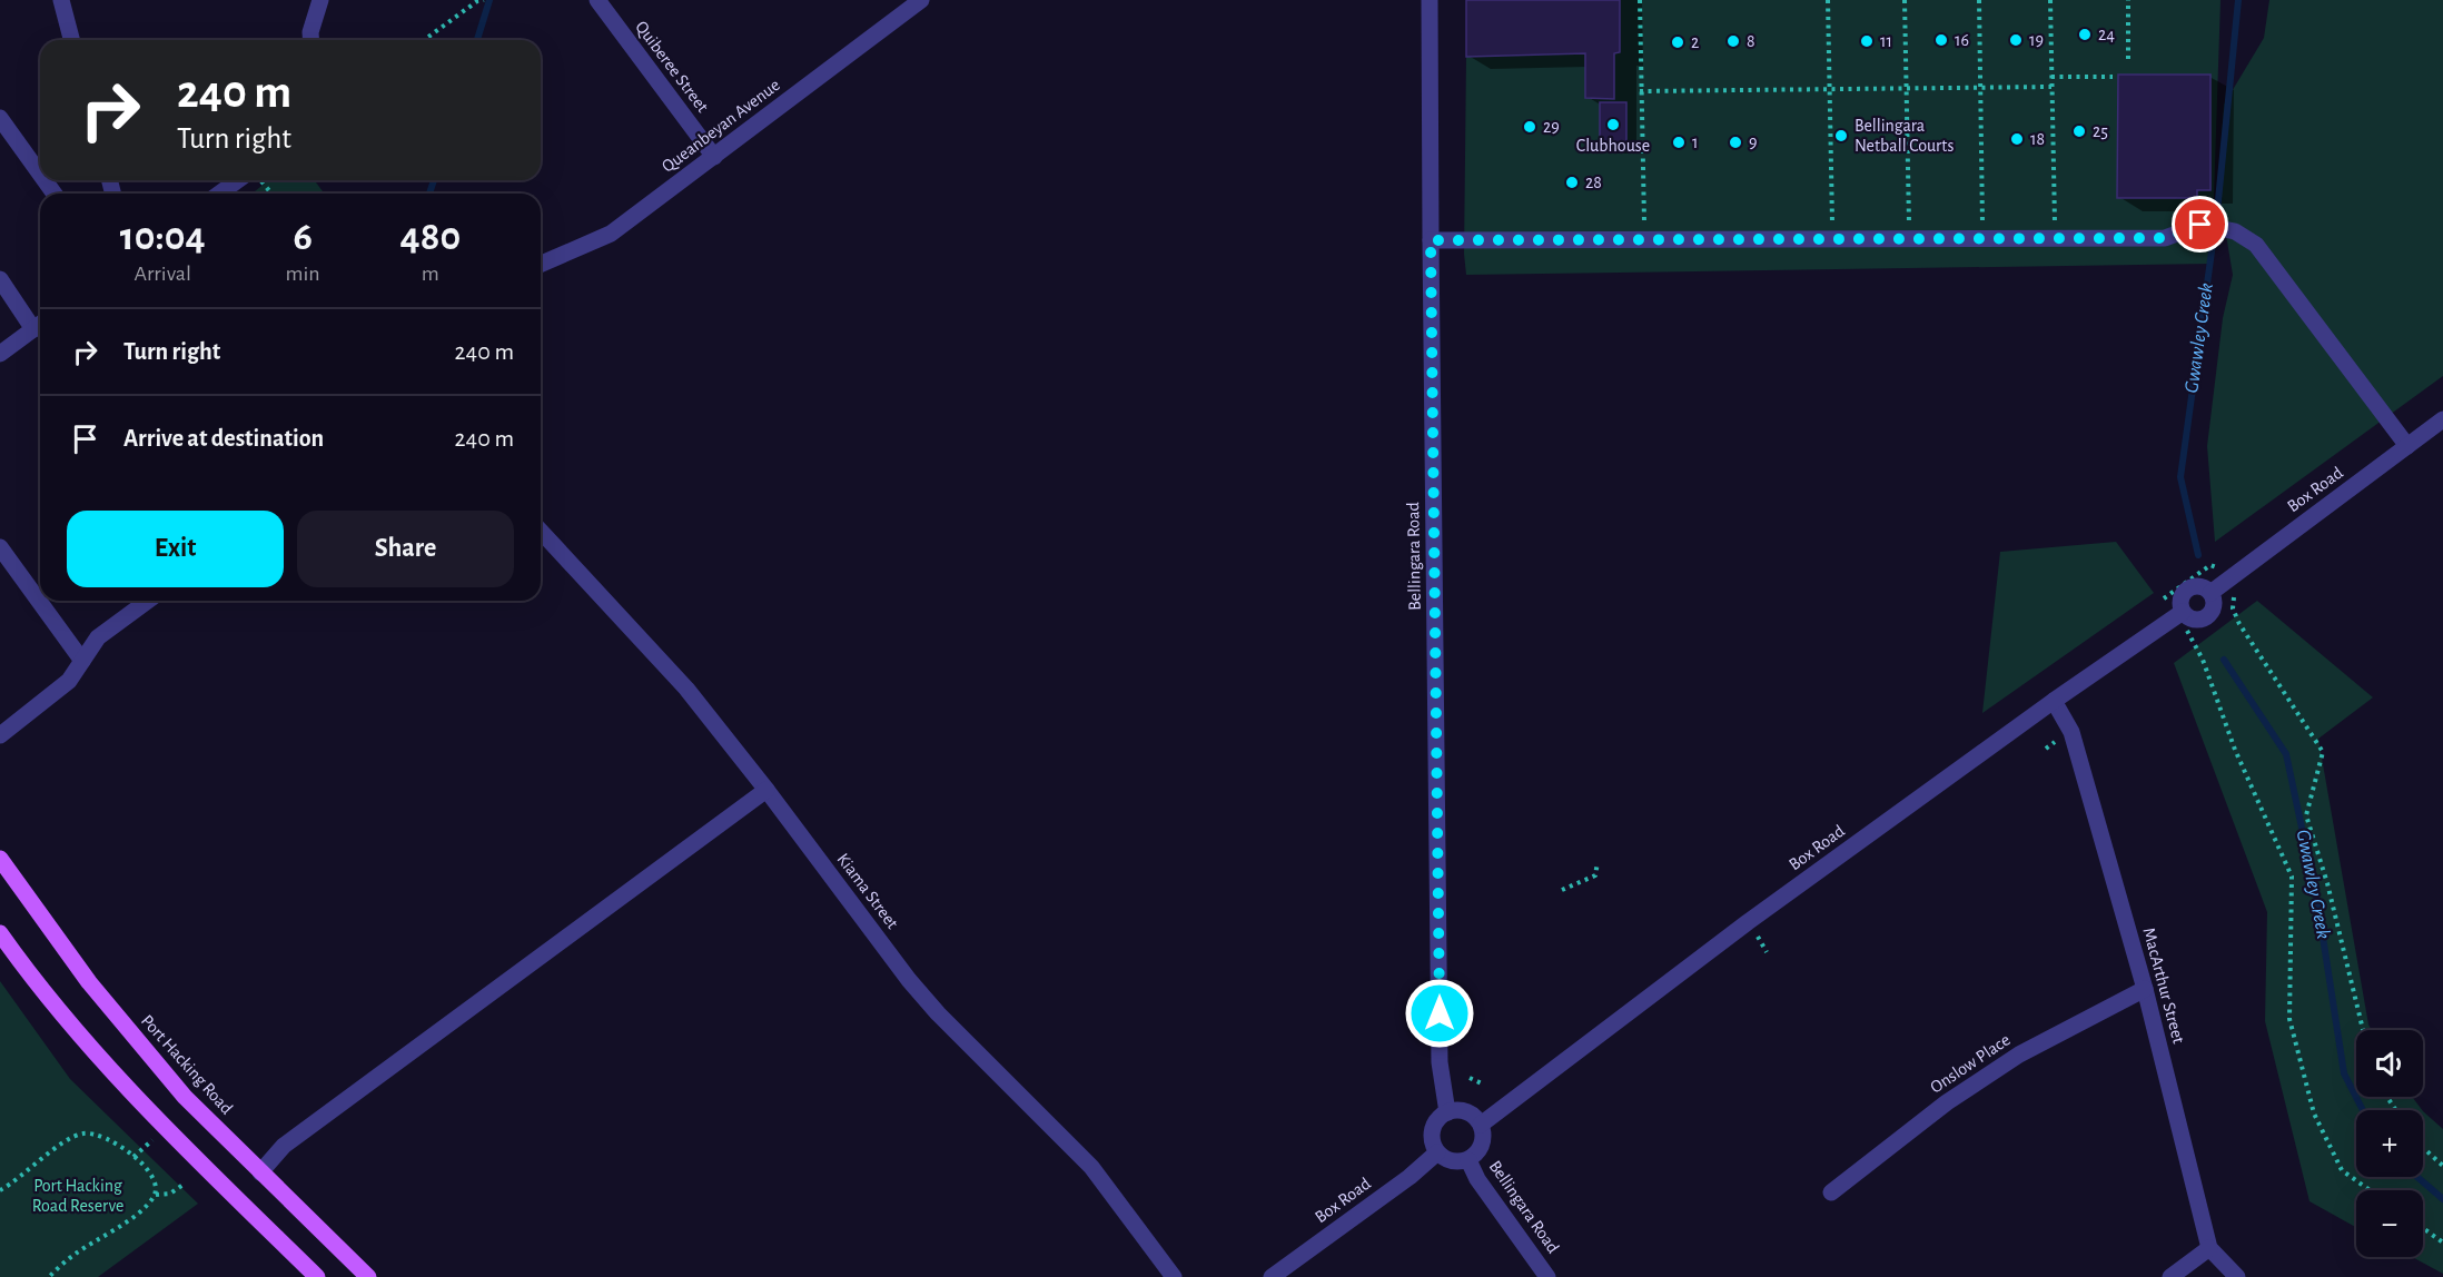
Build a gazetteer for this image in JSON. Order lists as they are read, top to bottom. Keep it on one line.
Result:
{"streets":{"main road":["Port Hacking Road"],"street":["Quiberee Street","Queanbeyan Avenue","Box Road","Bellingara Road","Kiama Street","MacArthur Street","Onslow Place"]},"crossings":[["Quiberee Street","Queanbeyan Avenue"],["Box Road","Bellingara Road"],["Box Road","MacArthur Street"],["MacArthur Street","Onslow Place"]],"water":["Gwawley Creek"],"parks":["Port Hacking Road Reserve"],"places":["24","16","19","8","11","2","Clubhouse","29","25","Bellingara Netball Courts","18","1","9","28"],"page":{"turn":["240 m","Turn right"],"eta":["10:04","Arrival","6","min","480","m"],"list":[{"name":"Turn right","value":"240 m"},{"name":"Arrive at destination","value":"240 m"}],"buttons":["Exit","Share"],"map_buttons":["+","−"]}}
